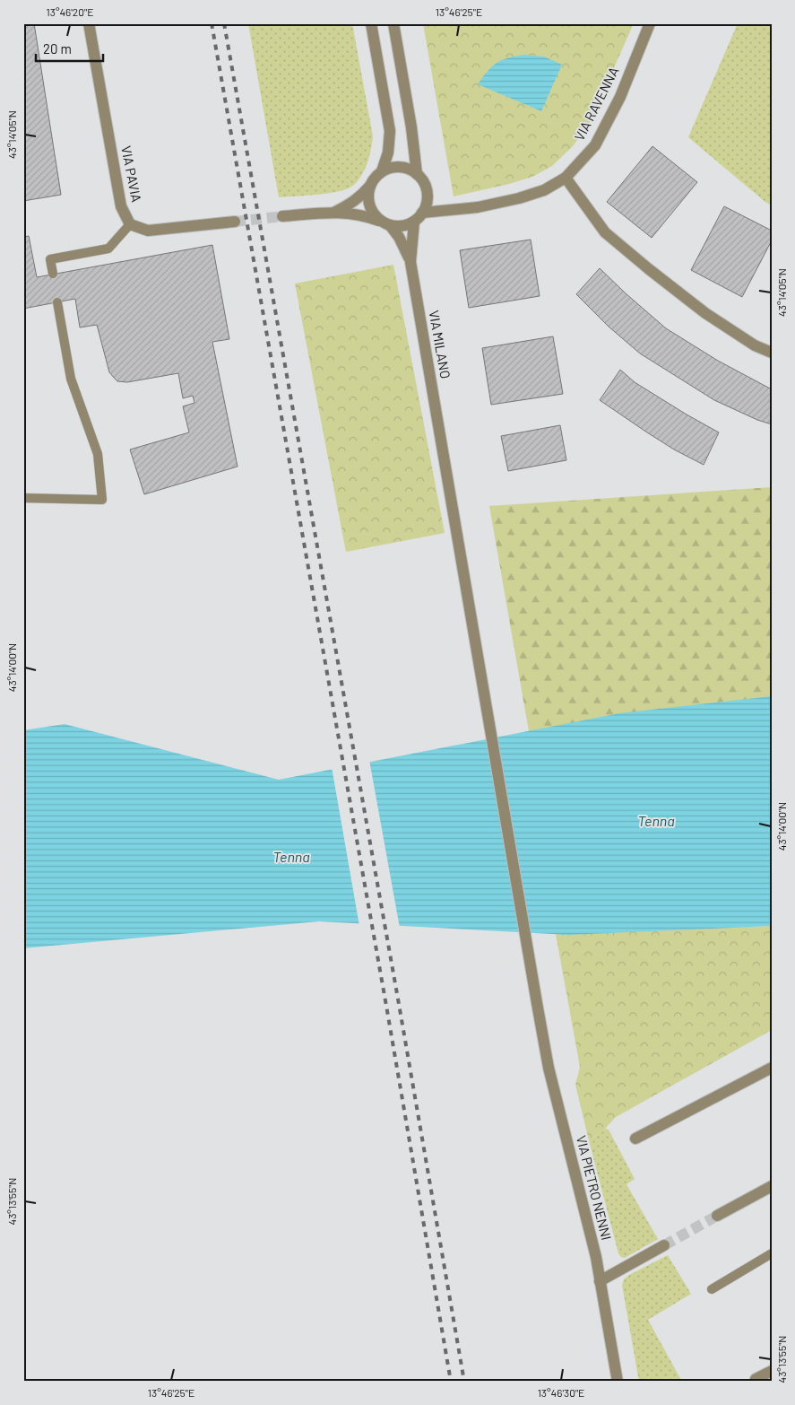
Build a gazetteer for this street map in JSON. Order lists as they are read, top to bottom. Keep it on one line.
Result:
{"streets":{"street":["VIA RAVENNA","VIA PAVIA","VIA MILANO","VIA PIETRO NENNI"]},"crossings":[["VIA RAVENNA","VIA MILANO"],["VIA MILANO","VIA PIETRO NENNI"]],"water":["Tenna"],"scale_bar":"20 m","coordinates":["13°46'20\"E","13°46'25\"E","43°14'05\"N","43°14'00\"N","43°13'55\"N","13°46'30\"E"]}
